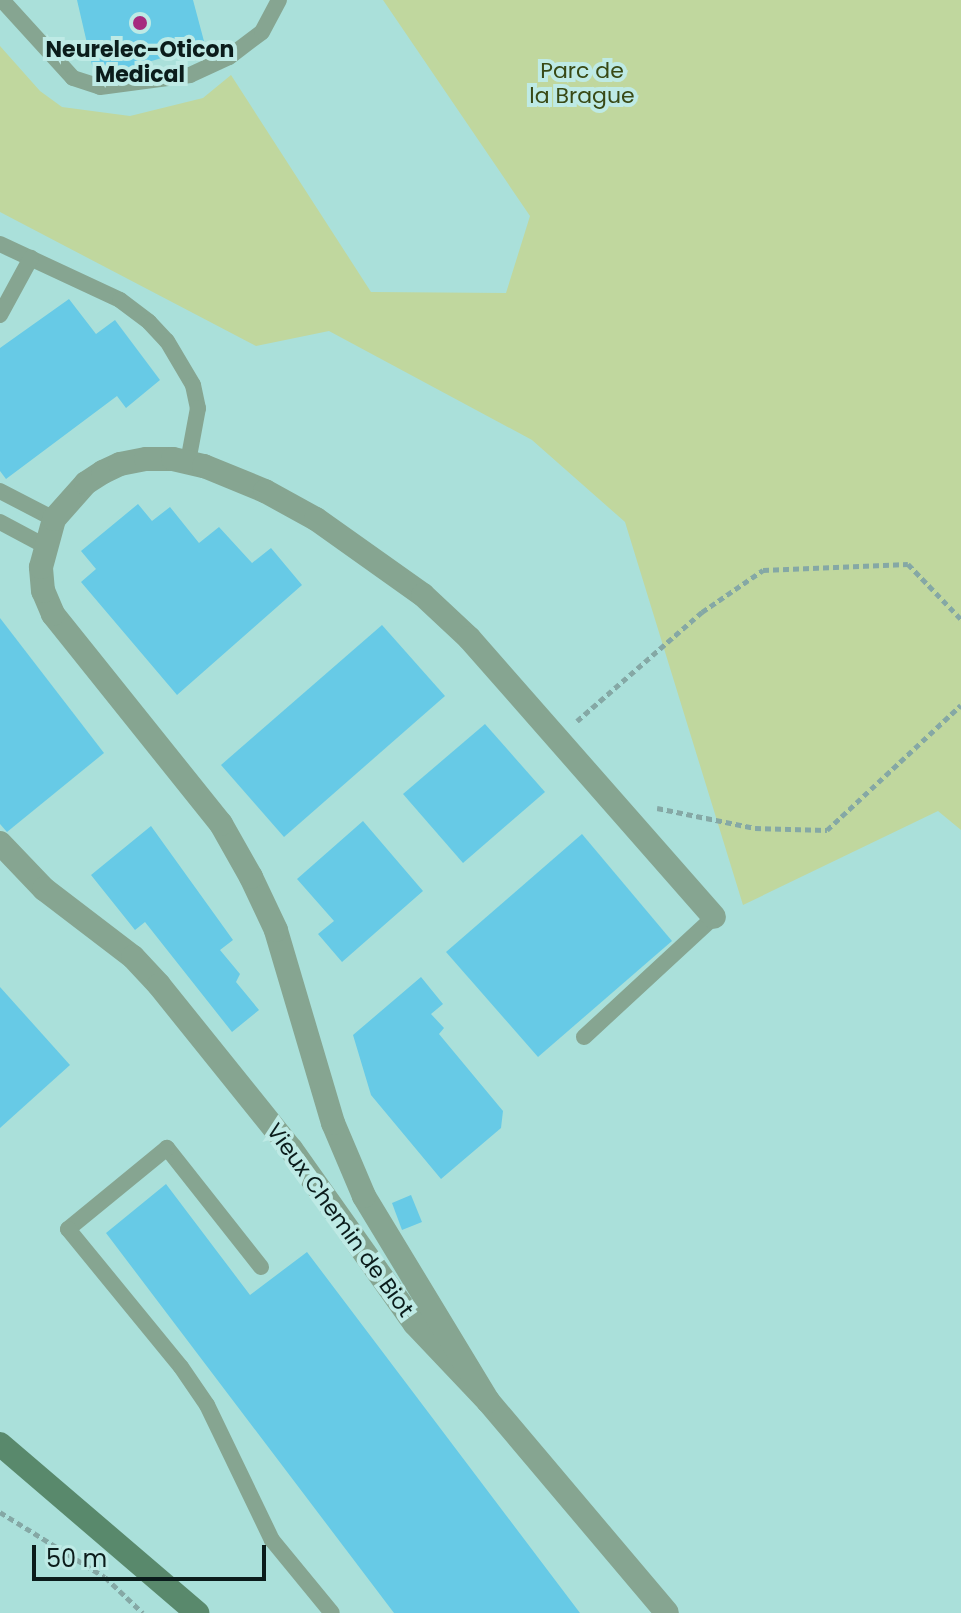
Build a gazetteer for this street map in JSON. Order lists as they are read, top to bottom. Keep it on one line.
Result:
{"streets":{"street":["Vieux Chemin de Biot"]},"parks":["Parc de la Brague"],"places":["Neurelec-Oticon Medical"],"scale_bar":"50 m"}
